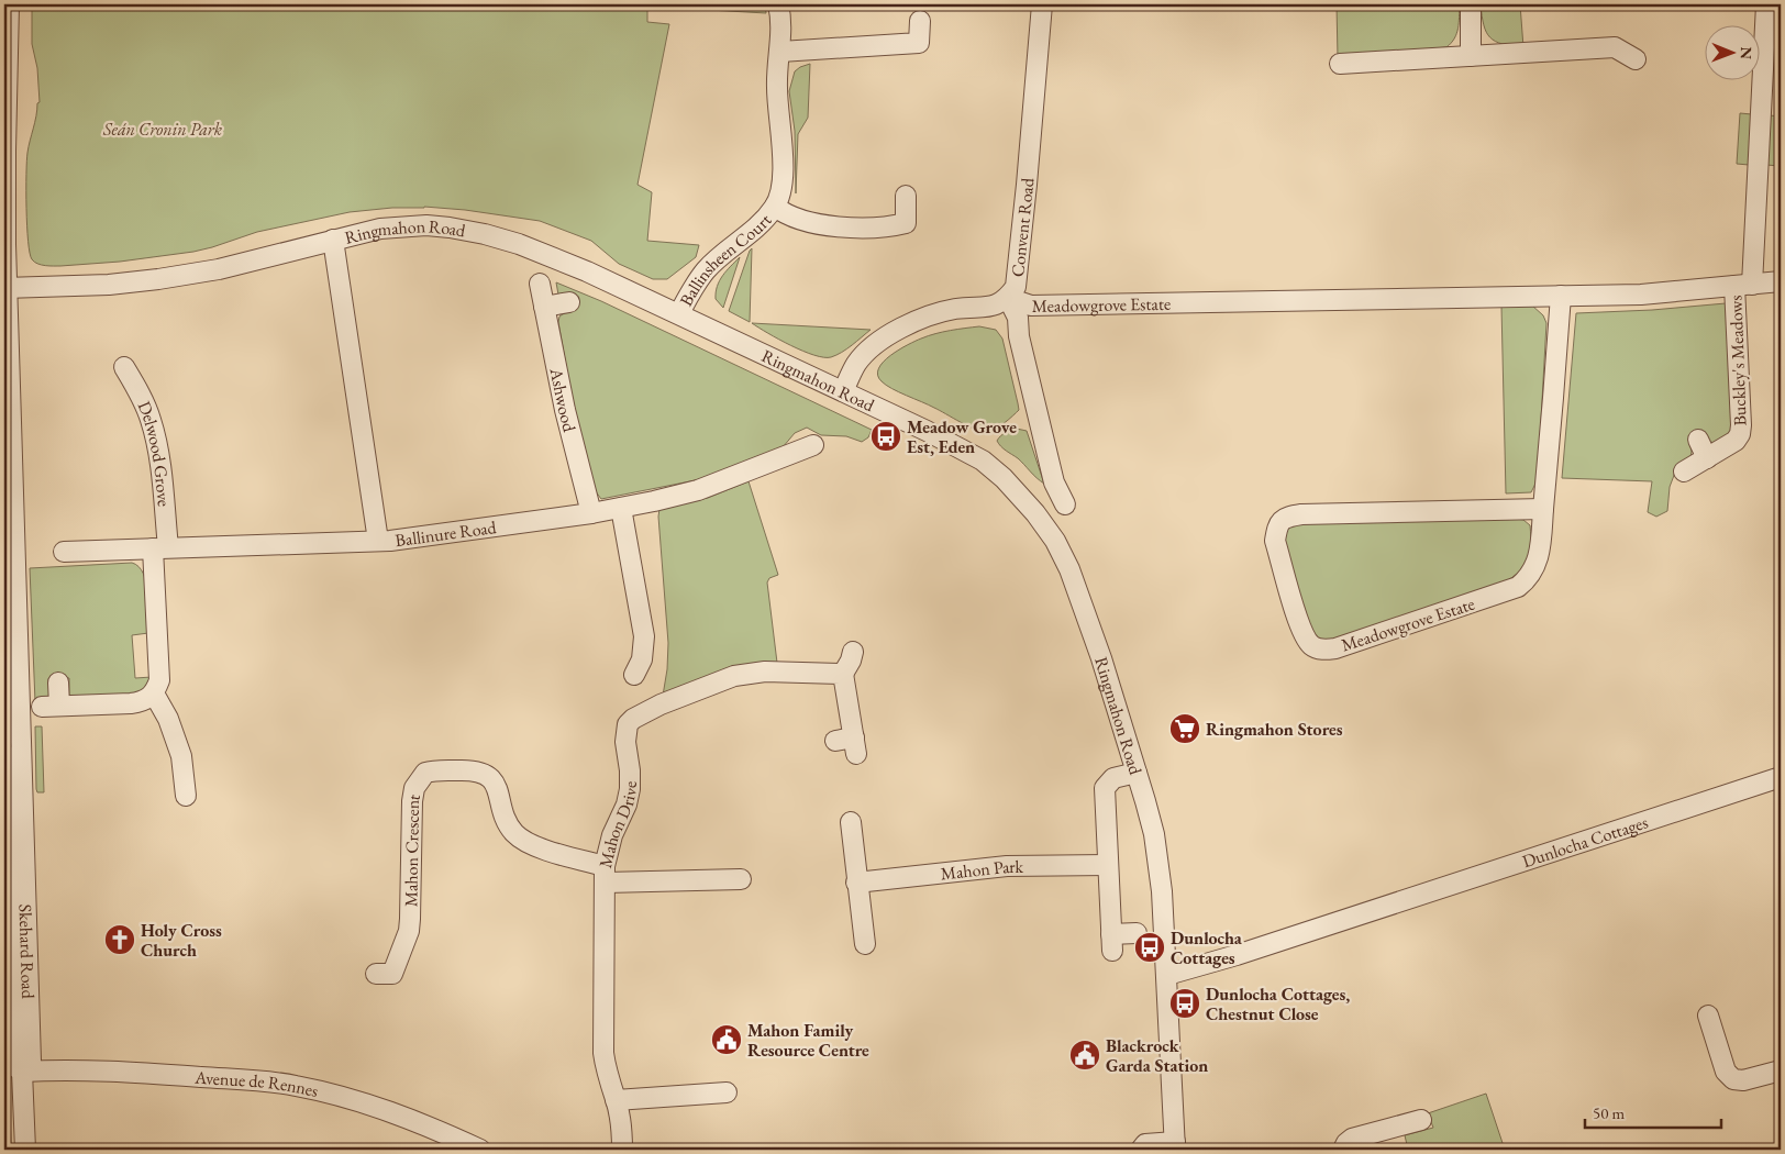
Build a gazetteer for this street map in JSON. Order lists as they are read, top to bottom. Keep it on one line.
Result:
{"streets":{"street":["Convent Road","Ringmahon Road","Ballinsheen Court","Meadowgrove Estate","Buckley's Meadows","Ashwood","Delwood Grove","Ballinure Road","Mahon Drive","Dunlocha Cottages","Mahon Crescent","Mahon Park","Skehard Road","Avenue de Rennes"]},"crossings":[["Convent Road","Meadowgrove Estate"],["Ringmahon Road","Ballinsheen Court"],["Ringmahon Road","Dunlocha Cottages"],["Ringmahon Road","Skehard Road"],["Meadowgrove Estate","Buckley's Meadows"],["Ashwood","Ballinure Road"],["Delwood Grove","Ballinure Road"],["Mahon Drive","Mahon Crescent"],["Skehard Road","Avenue de Rennes"]],"parks":["Seán Cronin Park"],"places":{"bus stop":["Meadow Grove Est, Eden","Dunlocha Cottages","Dunlocha Cottages, Chestnut Close"],"supermarket":["Ringmahon Stores"],"church":["Holy Cross Church"],"public building":["Mahon Family Resource Centre","Blackrock Garda Station"]},"scale_bar":"50 m","north":"right"}
